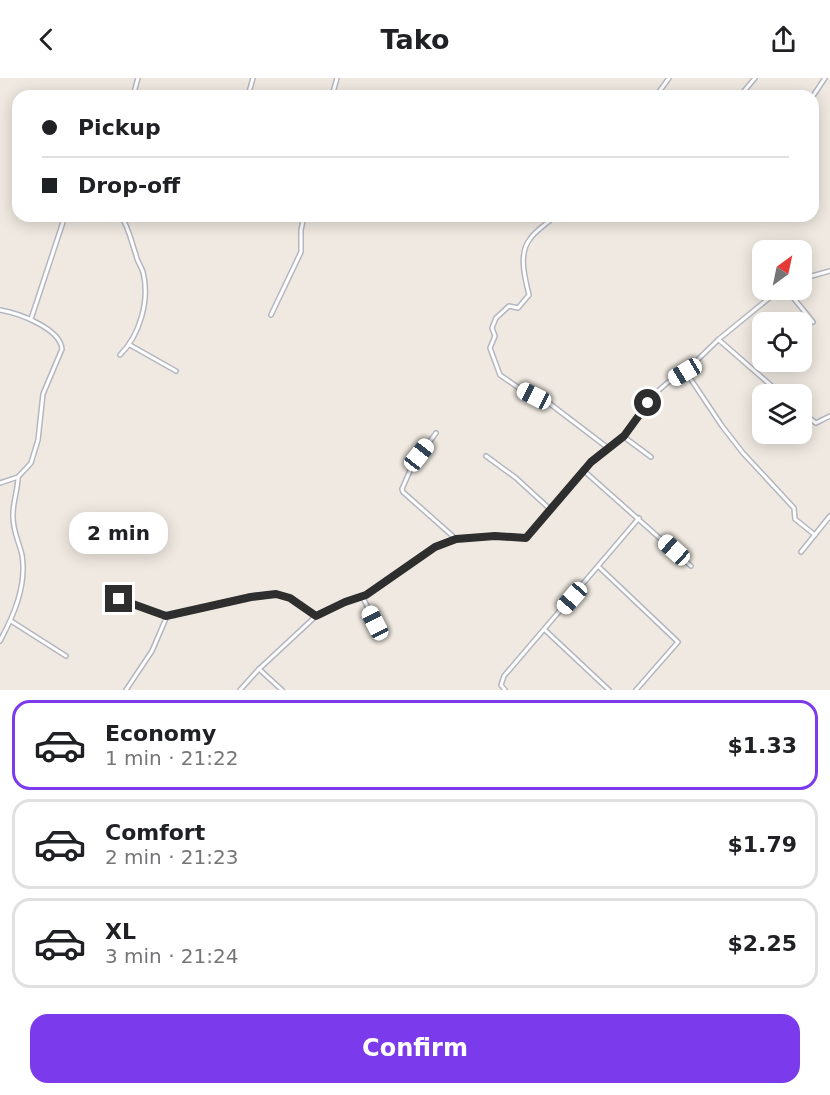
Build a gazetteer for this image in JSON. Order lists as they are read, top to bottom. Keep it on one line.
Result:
{"north":"top right","page":{"header":"Tako","banner":["Pickup","Drop-off"],"bubble":"2 min","list":[{"name":"Economy","note":"1 min · 21:22","value":"$1.33"},{"name":"Comfort","note":"2 min · 21:23","value":"$1.79"},{"name":"XL","note":"3 min · 21:24","value":"$2.25"}],"buttons":"Confirm"}}
